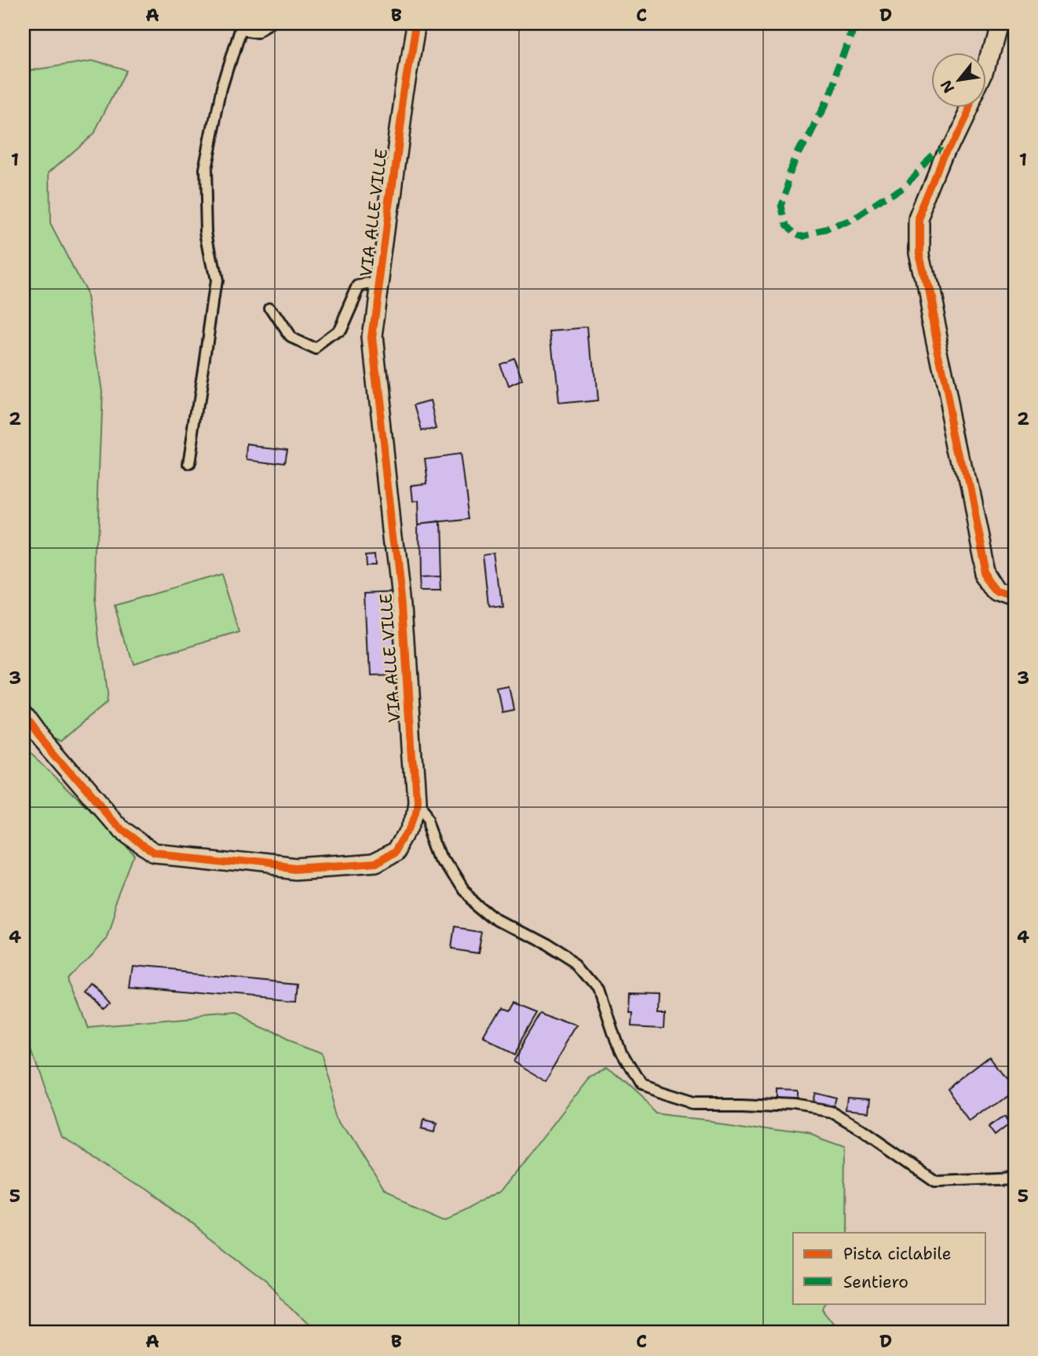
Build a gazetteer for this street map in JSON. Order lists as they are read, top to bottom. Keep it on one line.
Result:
{"streets":{"street":["VIA ALLE VILLE"]},"legend":["Pista ciclabile","Sentiero"],"north":"bottom left","grid":{"columns":["A","B","C","D"],"rows":["1","2","3","4","5"]}}
